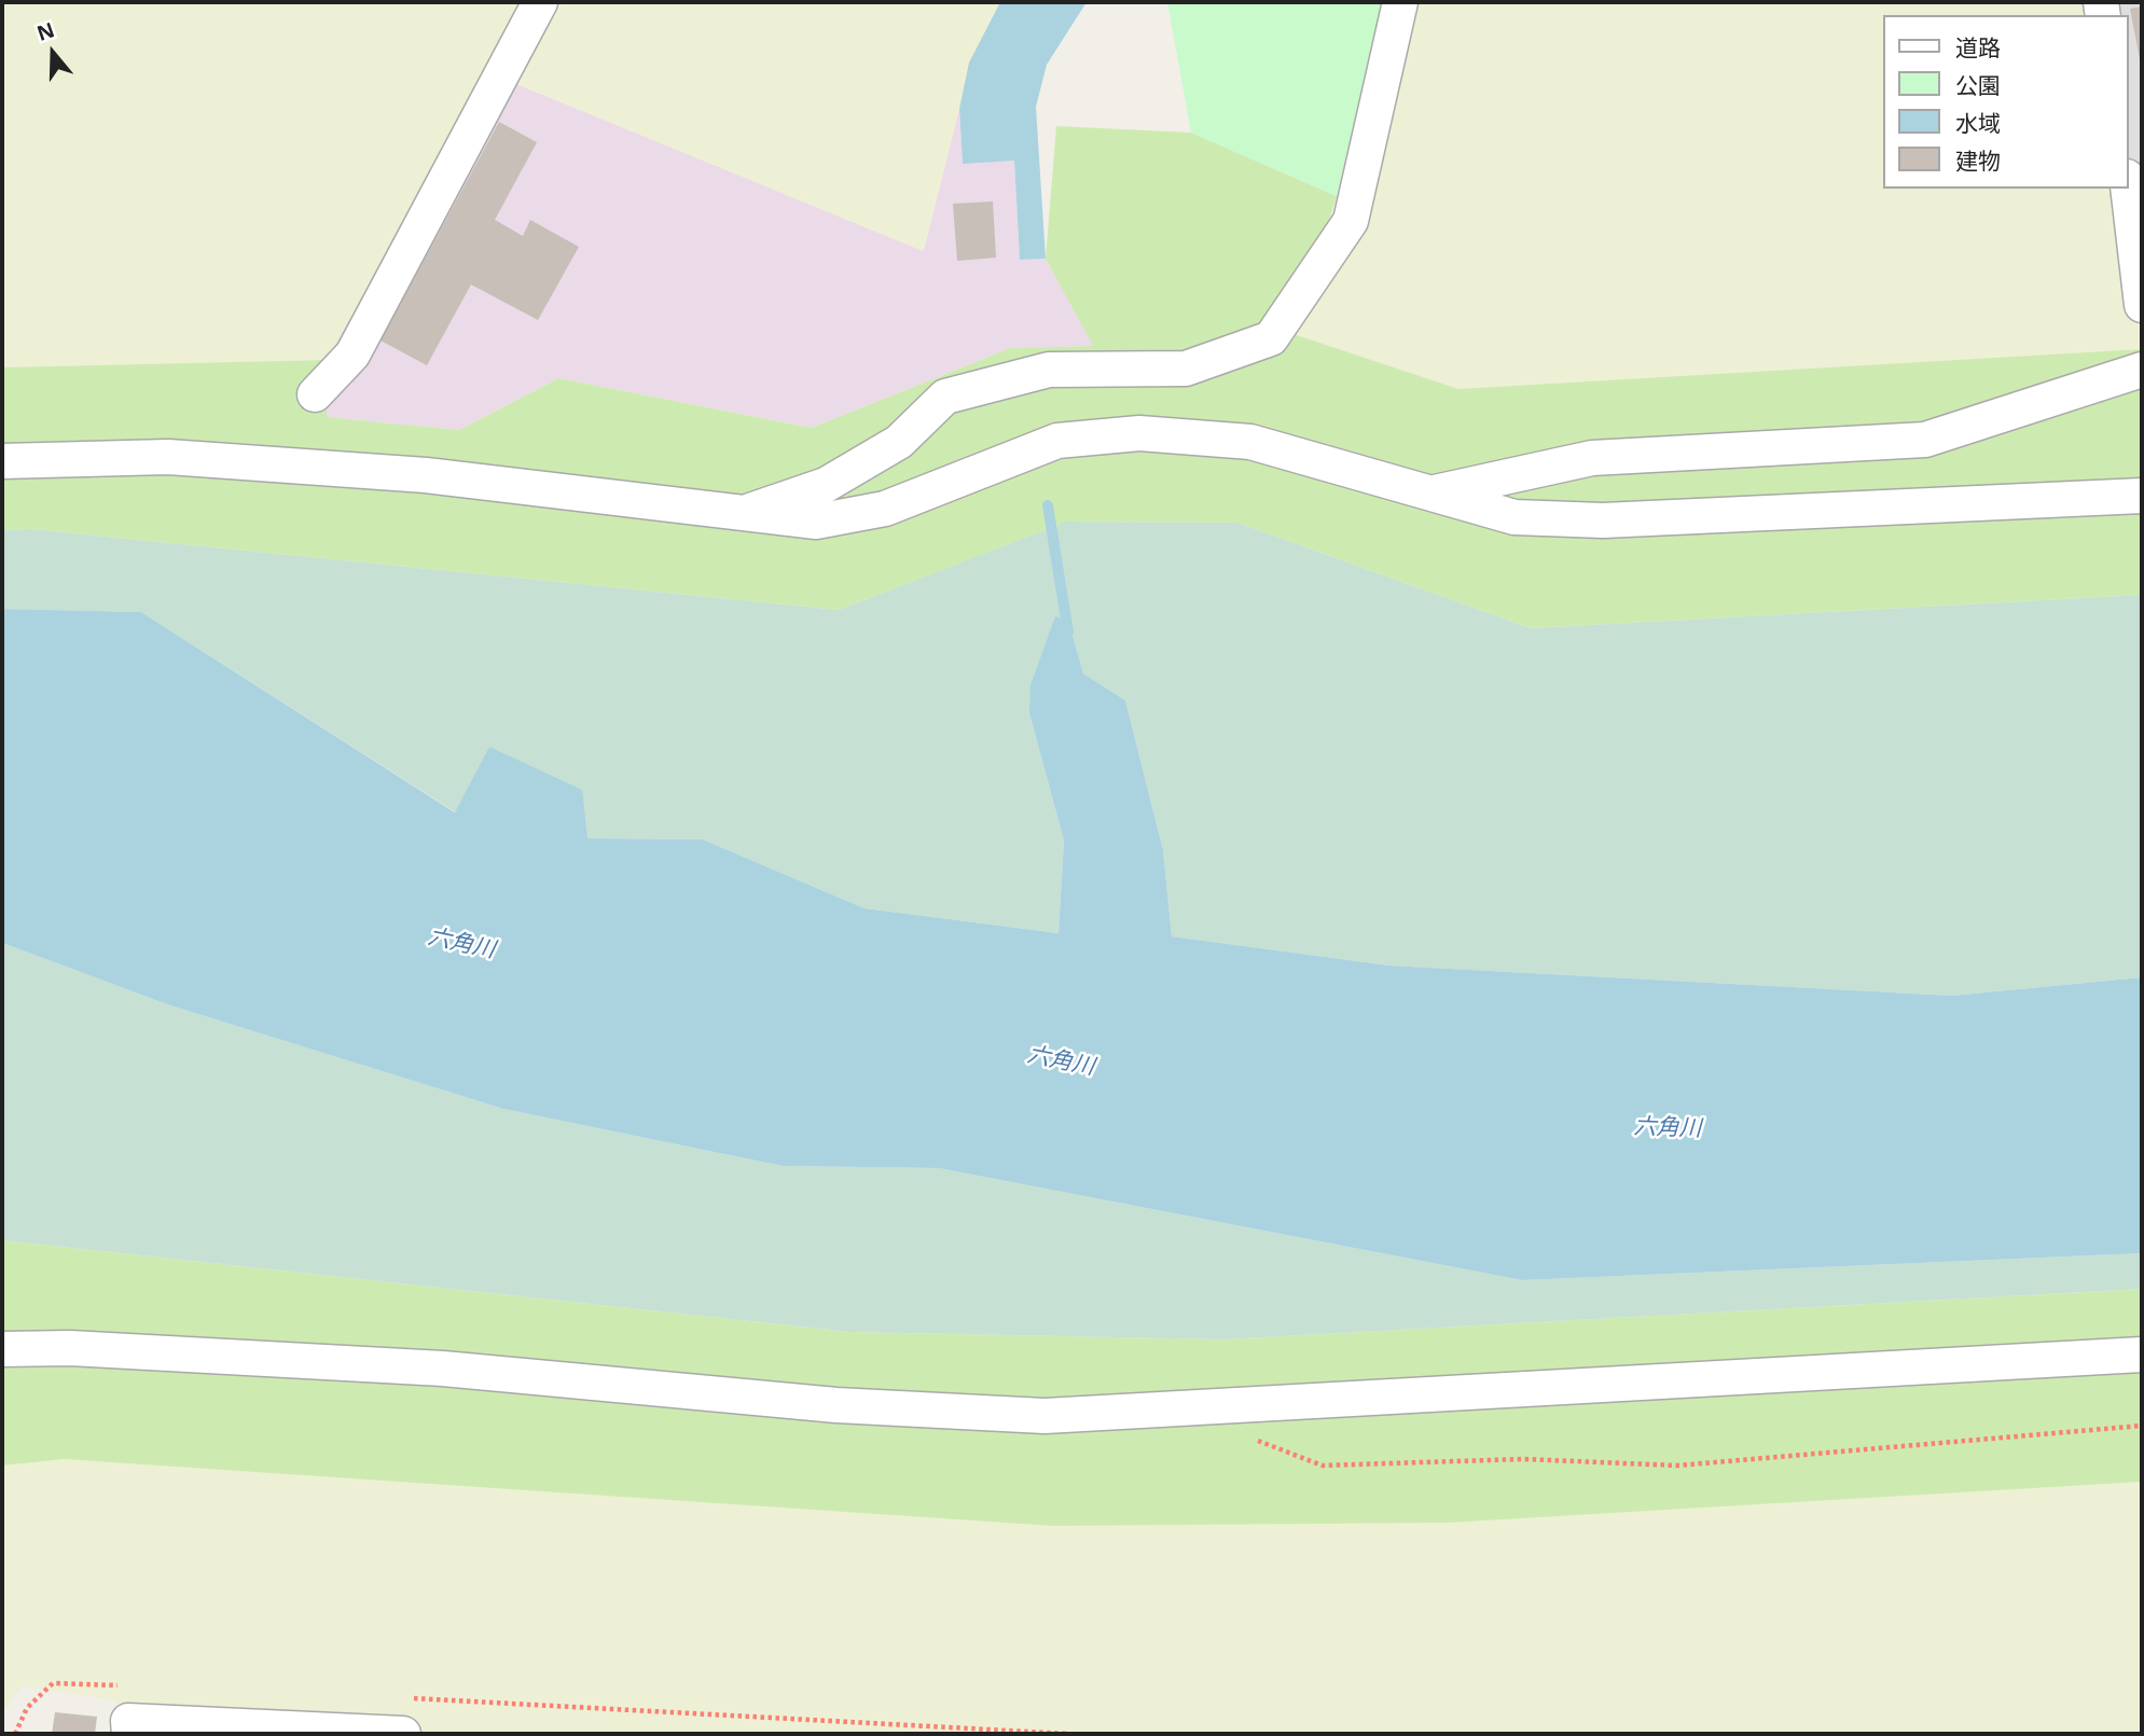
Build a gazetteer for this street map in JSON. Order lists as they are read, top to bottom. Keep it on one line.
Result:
{"water":["六角川"],"legend":["道路","公園","水域","建物"],"north":"top"}
